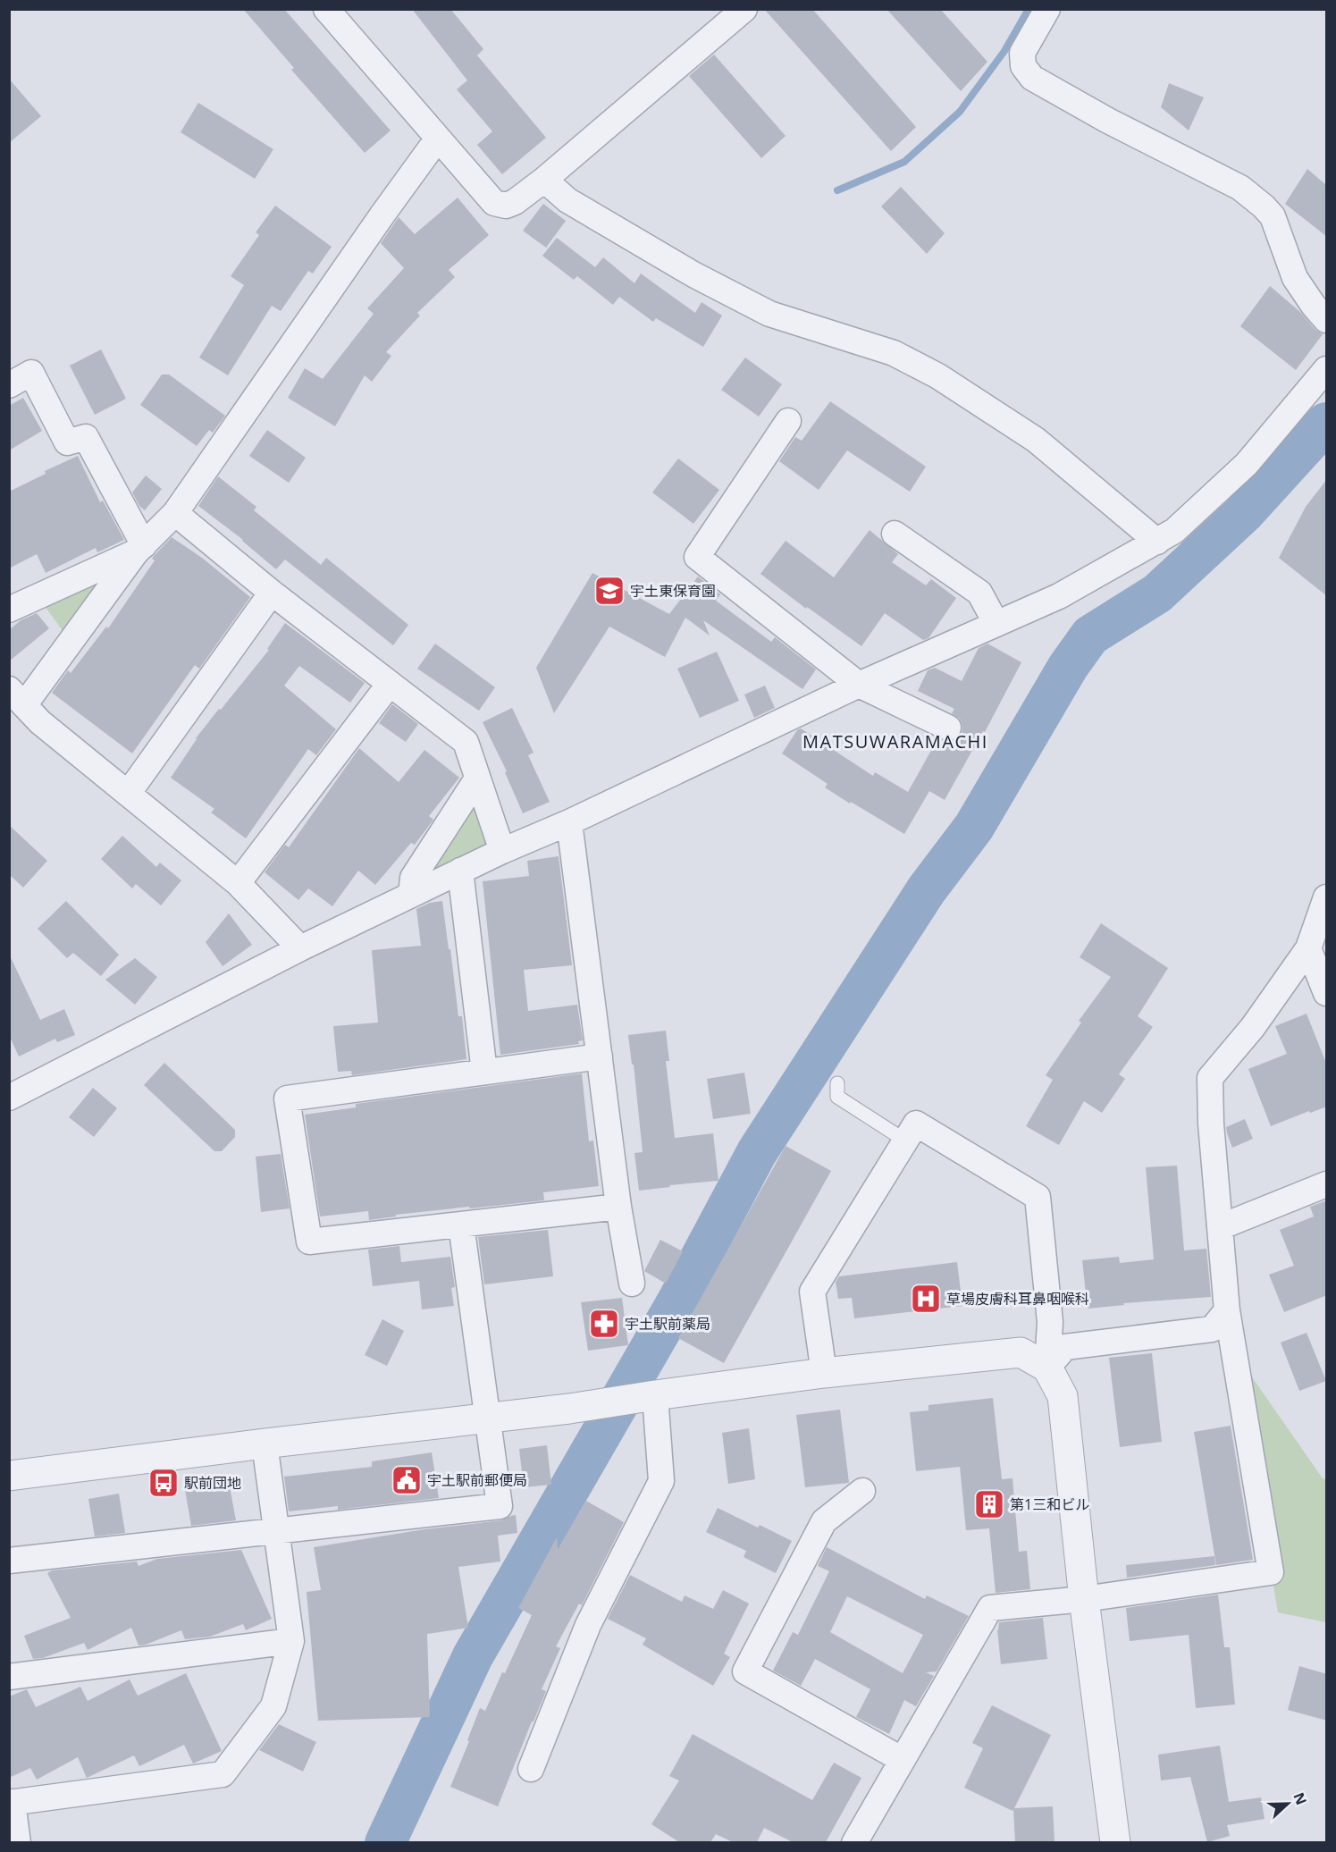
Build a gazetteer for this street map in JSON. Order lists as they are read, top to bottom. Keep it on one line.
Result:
{"districts":["MATSUWARAMACHI"],"places":{"school or university":["宇土東保育園"],"hospital":["草場皮膚科耳鼻咽喉科"],"pharmacy":["宇土駅前薬局"],"public building":["宇土駅前郵便局"],"bus stop":["駅前団地"],"building":["第1三和ビル"]},"north":"right"}
